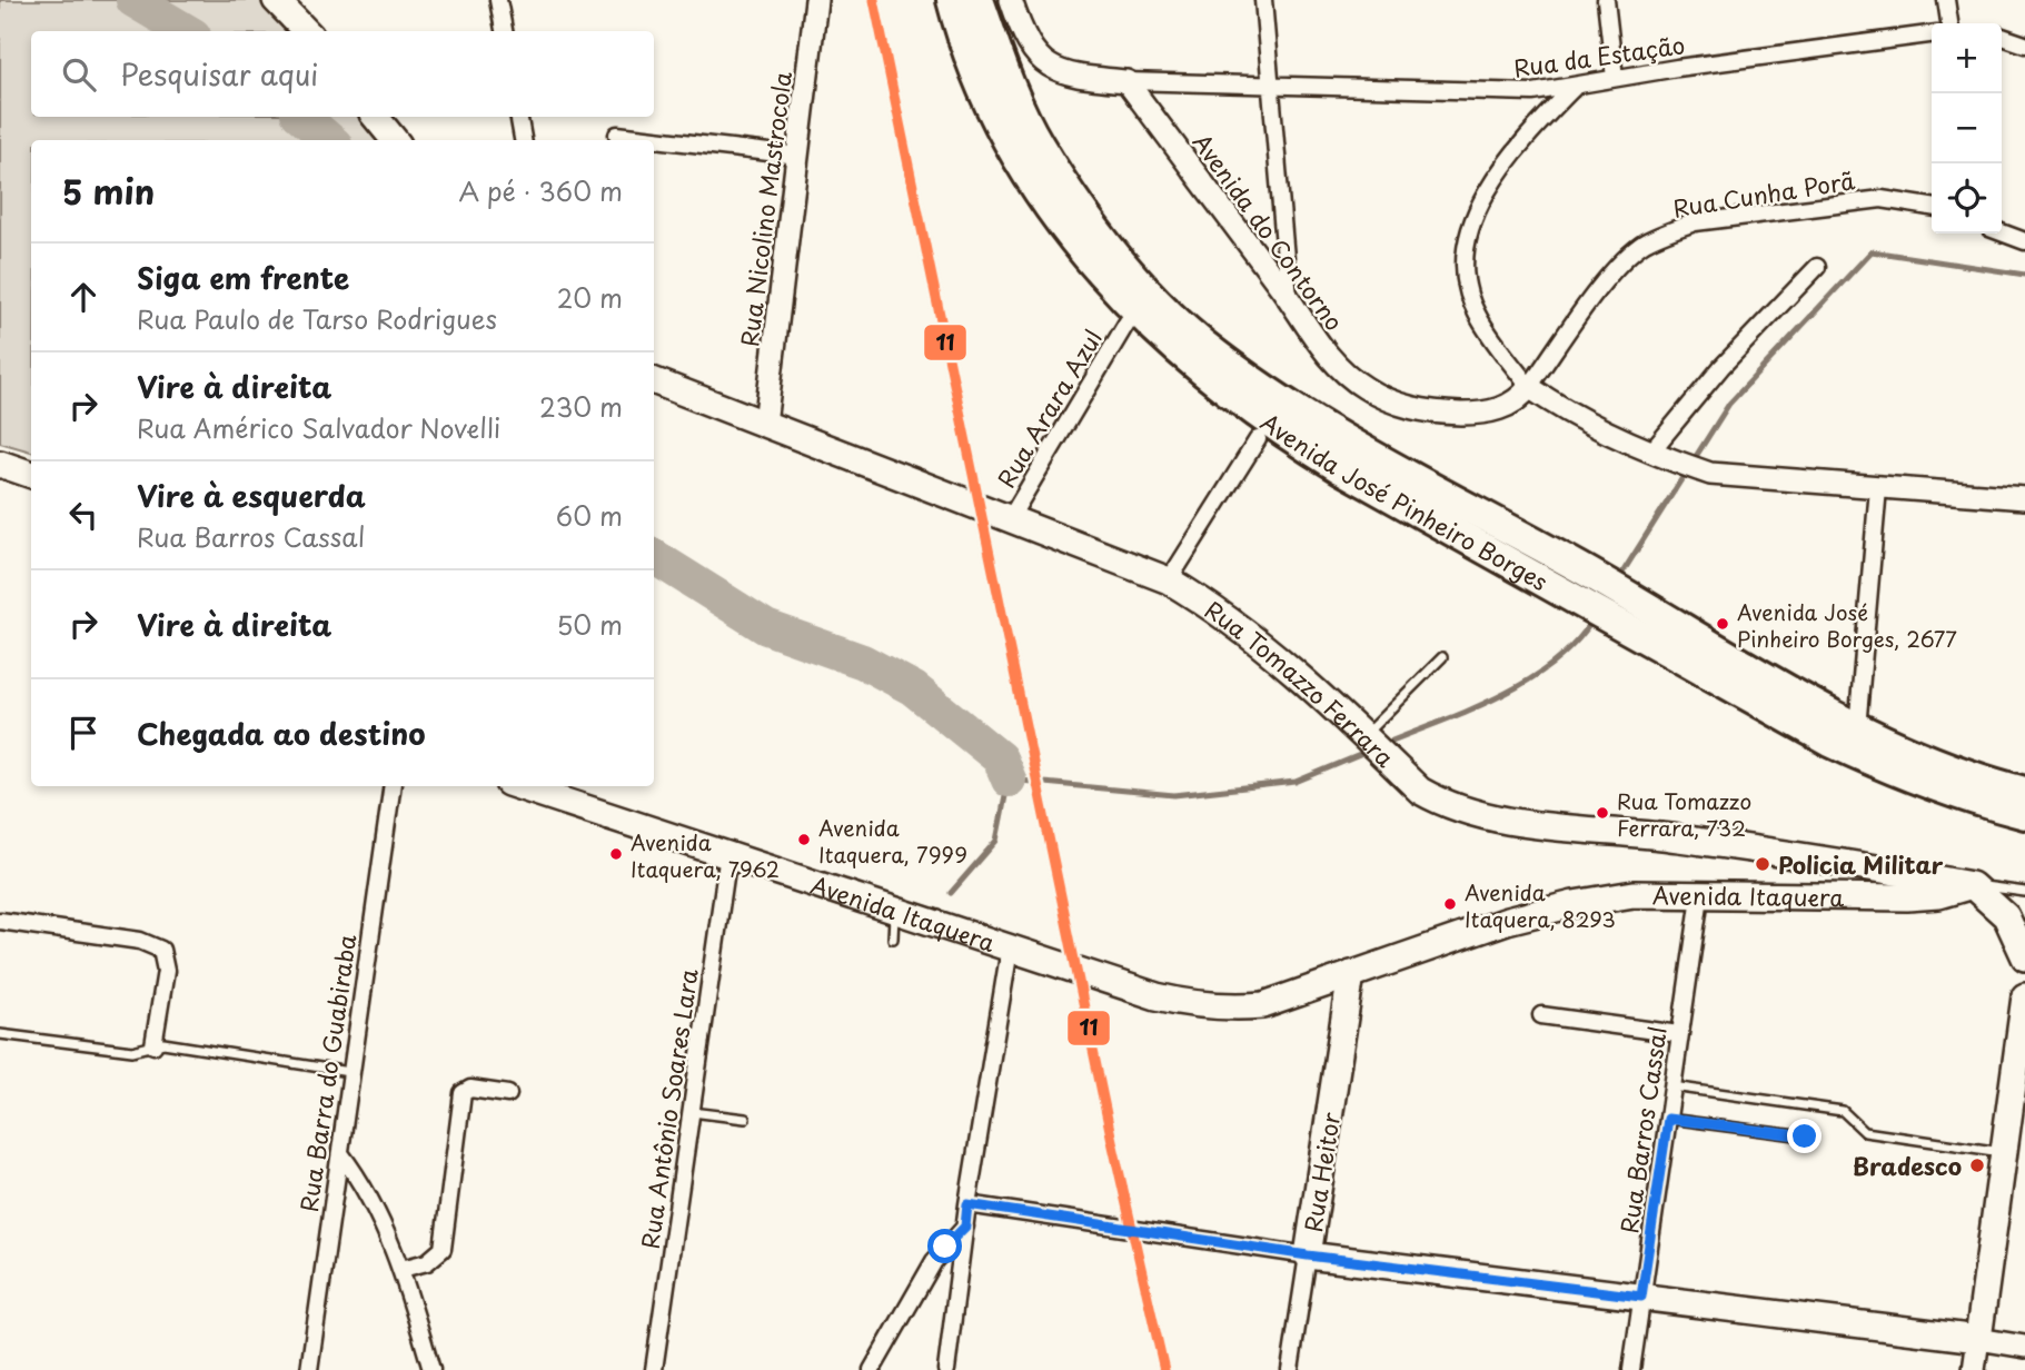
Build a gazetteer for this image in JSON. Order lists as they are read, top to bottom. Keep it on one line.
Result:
{"streets":{"highway":["Avenida José Pinheiro Borges"],"main road":["Rua Tomazzo Ferrara","Avenida Itaquera","Rua Heitor"],"street":["Rua da Estação","Rua Cunha Porã","Rua Nicolino Mastrocola","Avenida do Contorno","Rua Arara Azul","Rua Barra do Guabiraba","Rua Antônio Soares Lara","Rua Barros Cassal"]},"crossings":[["Rua da Estação","Avenida do Contorno"],["Rua Cunha Porã","Avenida do Contorno"],["Rua Nicolino Mastrocola","Rua Tomazzo Ferrara"],["Rua Arara Azul","Rua Tomazzo Ferrara"],["Rua Tomazzo Ferrara","Avenida Itaquera"],["Avenida Itaquera","Rua Antônio Soares Lara"],["Avenida Itaquera","Rua Barros Cassal"],["Avenida Itaquera","Rua Heitor"]],"places":["Avenida José Pinheiro Borges, 2677","Rua Tomazzo Ferrara, 732","Avenida Itaquera, 7999","Avenida Itaquera, 7962","Policia Militar","Avenida Itaquera, 8293","Bradesco"],"lines":["transit line 11"],"page":{"map_buttons":["+","−"],"search":"Pesquisar aqui","heading":["5 min","A pé · 360 m"],"list":[["Siga em frente","Rua Paulo de Tarso Rodrigues","20 m"],["Vire à direita","Rua Américo Salvador Novelli","230 m"],["Vire à esquerda","Rua Barros Cassal","60 m"],["Vire à direita","50 m"],"Chegada ao destino"]}}
